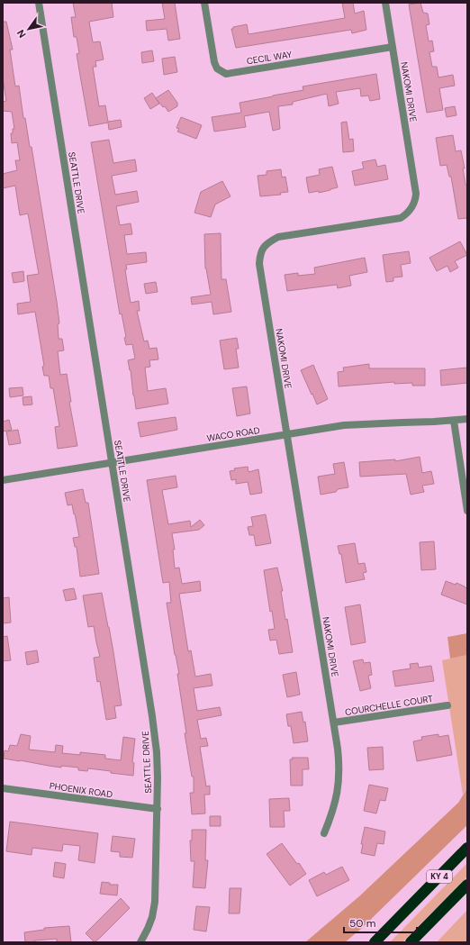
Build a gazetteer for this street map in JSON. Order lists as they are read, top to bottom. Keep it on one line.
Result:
{"streets":{"highway":["KY 4"],"street":["CECIL WAY","NAKOMI DRIVE","SEATTLE DRIVE","WACO ROAD","COURCHELLE COURT","PHOENIX ROAD"]},"crossings":[["CECIL WAY","NAKOMI DRIVE"],["NAKOMI DRIVE","WACO ROAD"],["NAKOMI DRIVE","COURCHELLE COURT"],["SEATTLE DRIVE","WACO ROAD"],["SEATTLE DRIVE","PHOENIX ROAD"]],"scale_bar":"50 m","north":"bottom left"}
